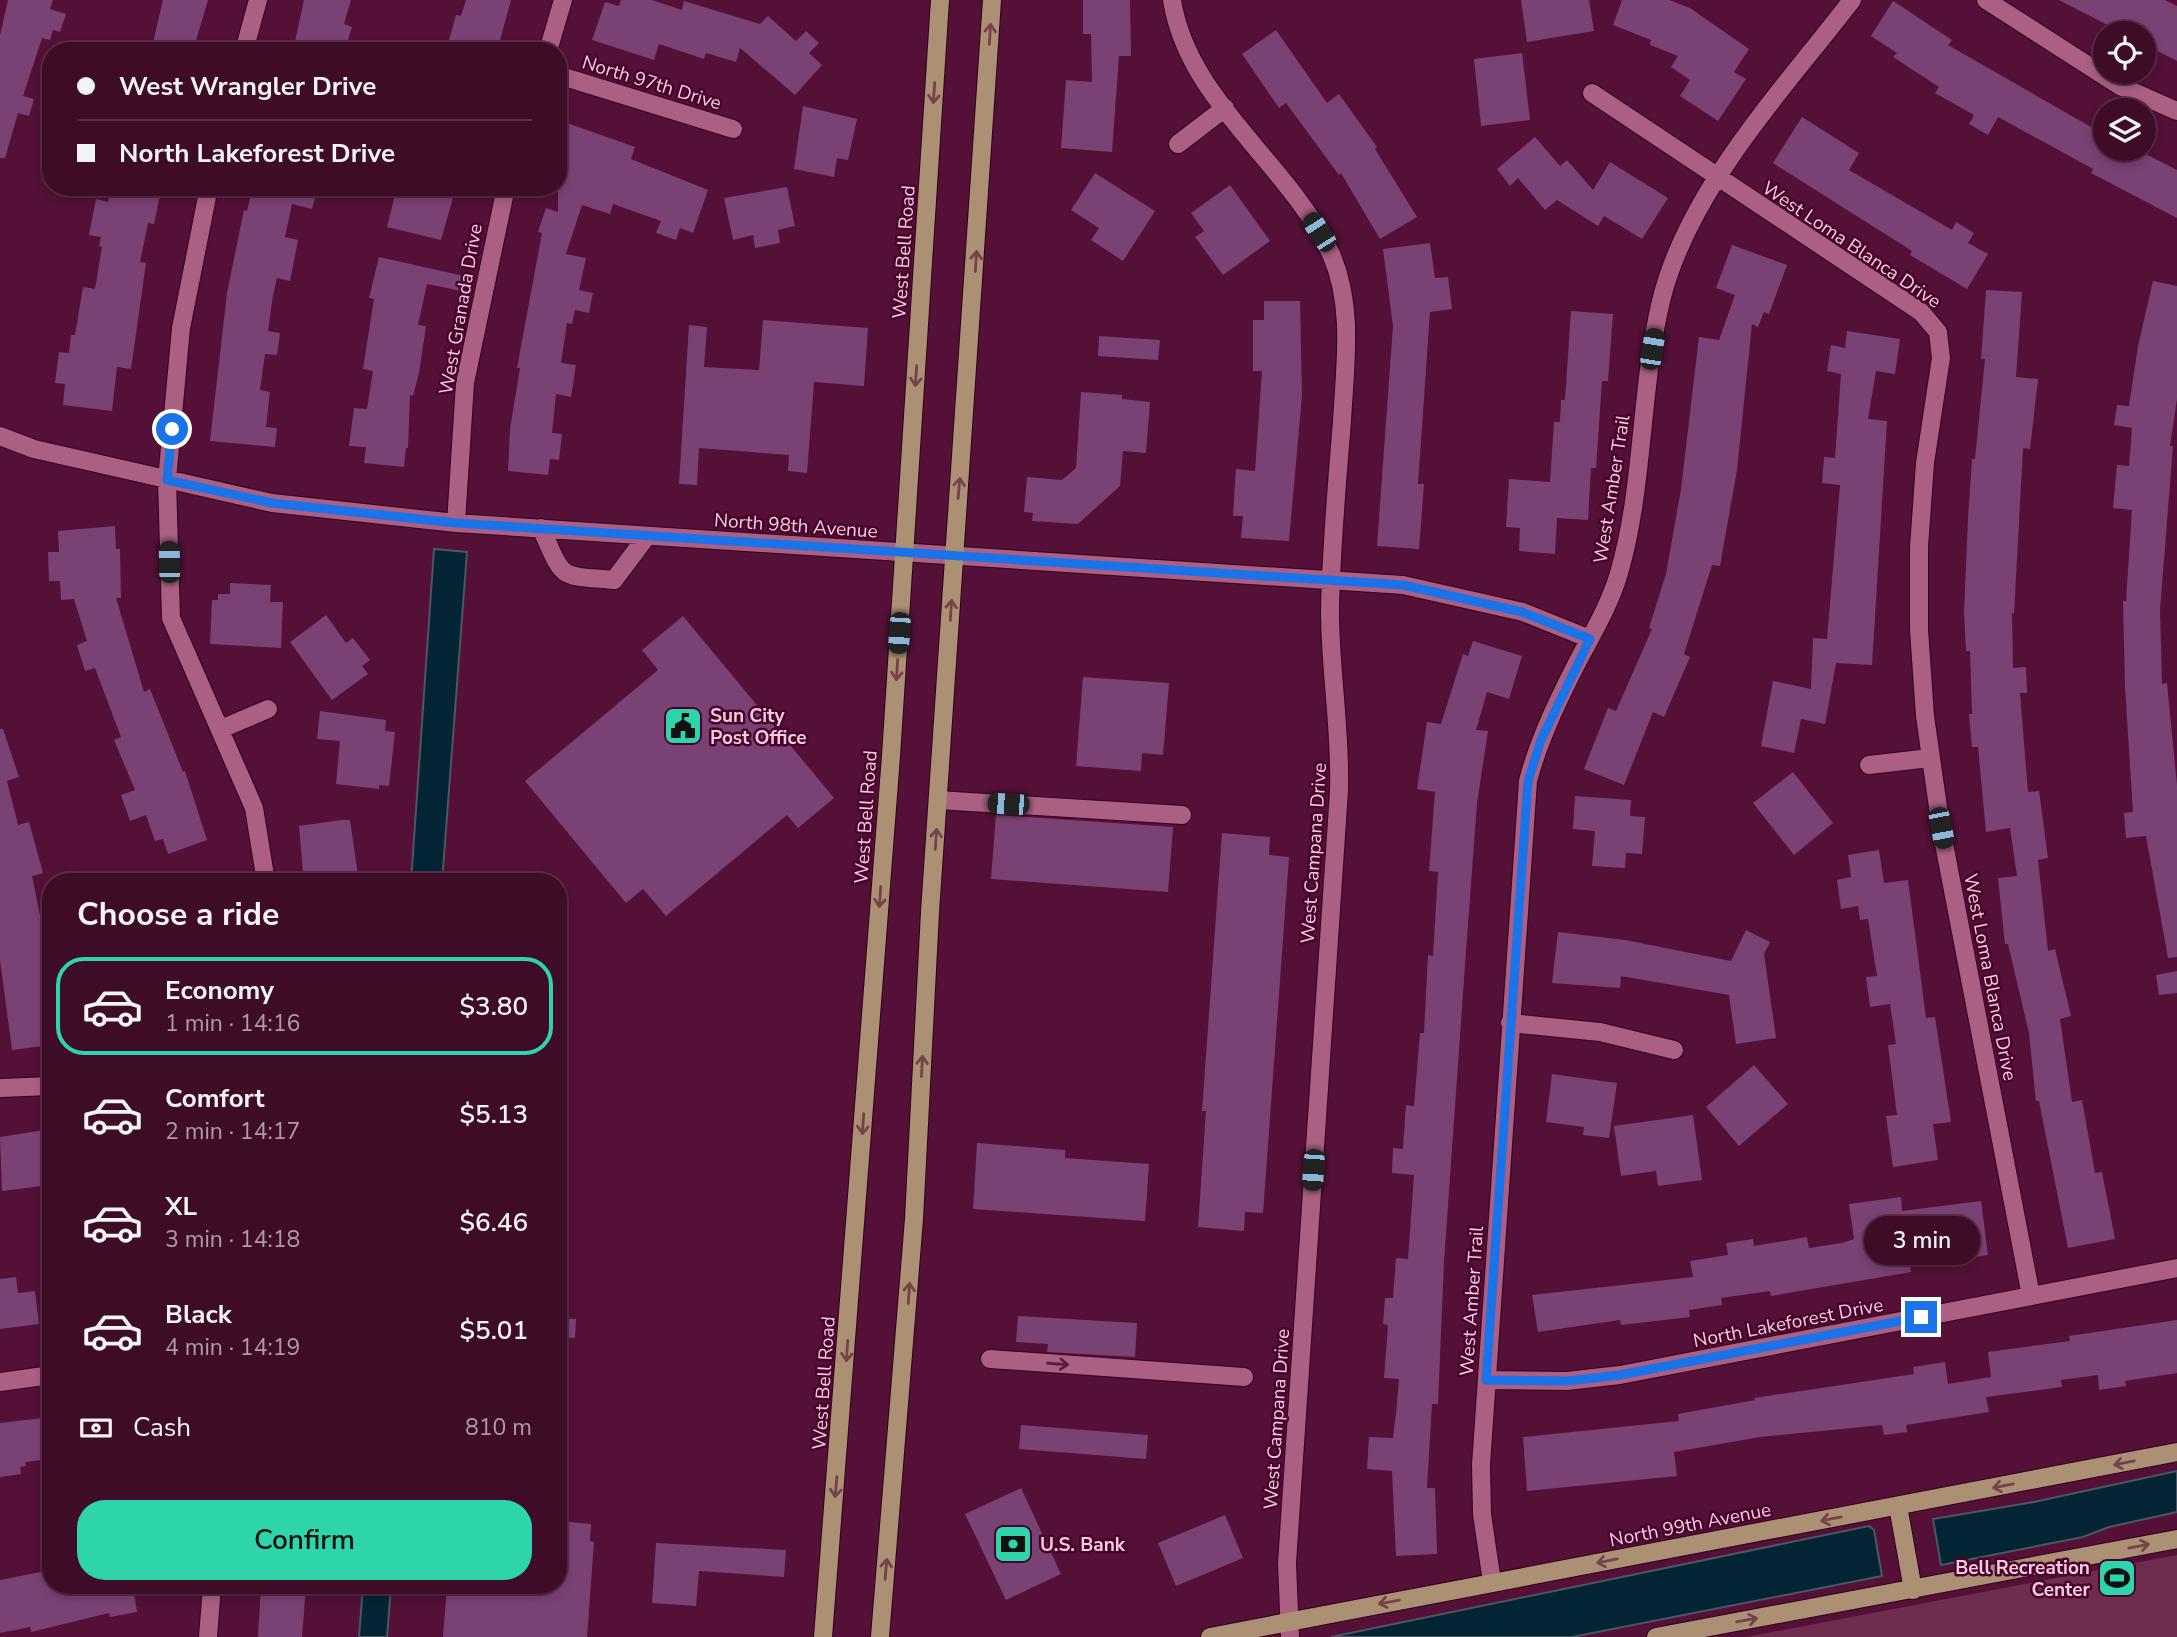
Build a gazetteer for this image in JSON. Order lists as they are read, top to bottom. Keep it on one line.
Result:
{"streets":{"main road":["West Bell Road","North 99th Avenue"],"street":["North 97th Drive","West Loma Blanca Drive","West Granada Drive","West Amber Trail","North 98th Avenue","West Campana Drive","North Lakeforest Drive"]},"crossings":[["West Loma Blanca Drive","West Amber Trail"],["West Loma Blanca Drive","North Lakeforest Drive"],["West Bell Road","North 98th Avenue"],["West Granada Drive","North 98th Avenue"],["West Amber Trail","North 98th Avenue"],["West Amber Trail","North Lakeforest Drive"],["West Amber Trail","North 99th Avenue"],["North 98th Avenue","West Campana Drive"],["West Campana Drive","North 99th Avenue"]],"places":{"public building":["Sun City Post Office"],"bank":["U.S. Bank"],"sports":["Bell Recreation Center"]},"page":{"banner":["West Wrangler Drive","North Lakeforest Drive"],"heading":"Choose a ride","list":[{"name":"Economy","note":"1 min · 14:16","value":"$3.80"},{"name":"Comfort","note":"2 min · 14:17","value":"$5.13"},{"name":"XL","note":"3 min · 14:18","value":"$6.46"},{"name":"Black","note":"4 min · 14:19","value":"$5.01"}],"bubble":"3 min","pay":["Cash","810 m"],"buttons":"Confirm"}}
